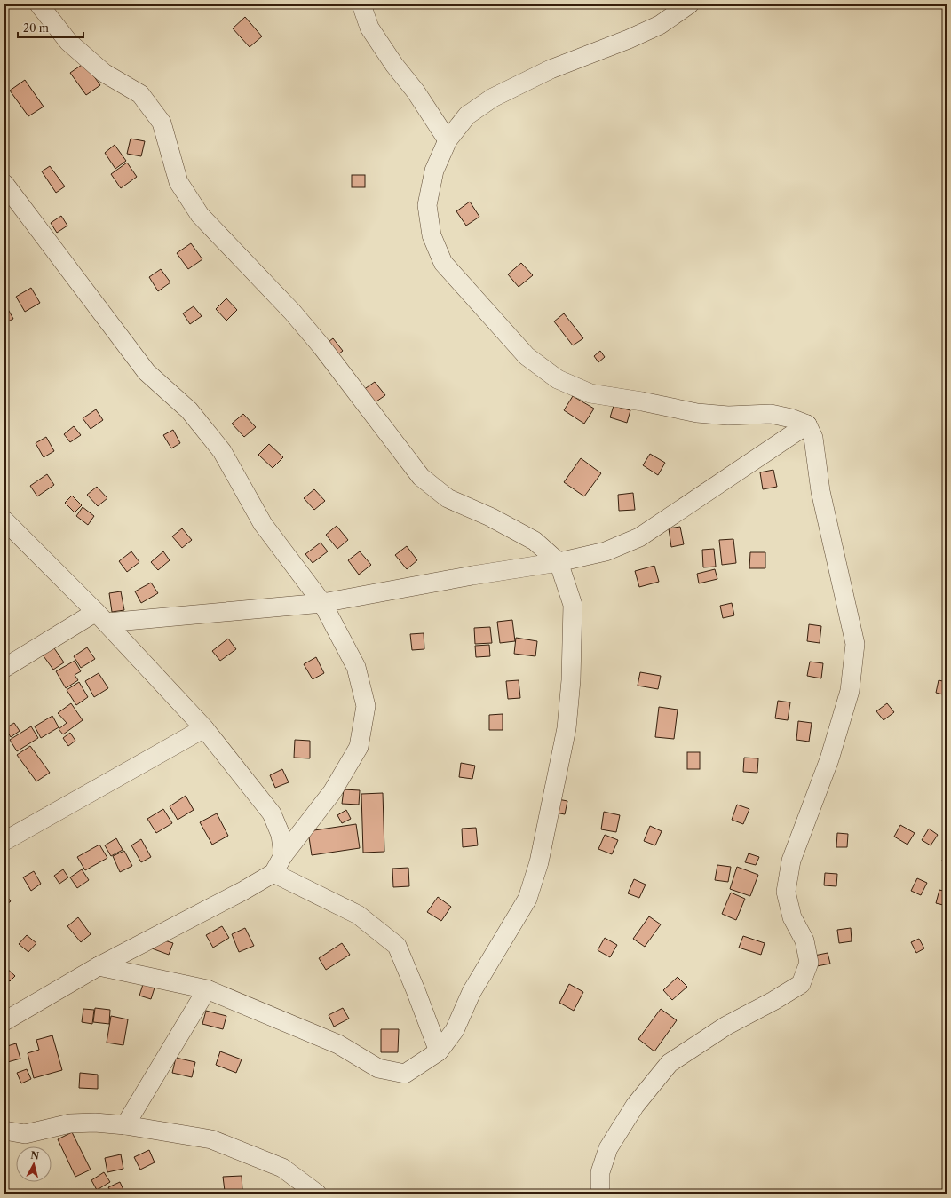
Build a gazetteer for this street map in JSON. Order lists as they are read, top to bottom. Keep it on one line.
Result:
{"scale_bar":"20 m","north":"top"}
